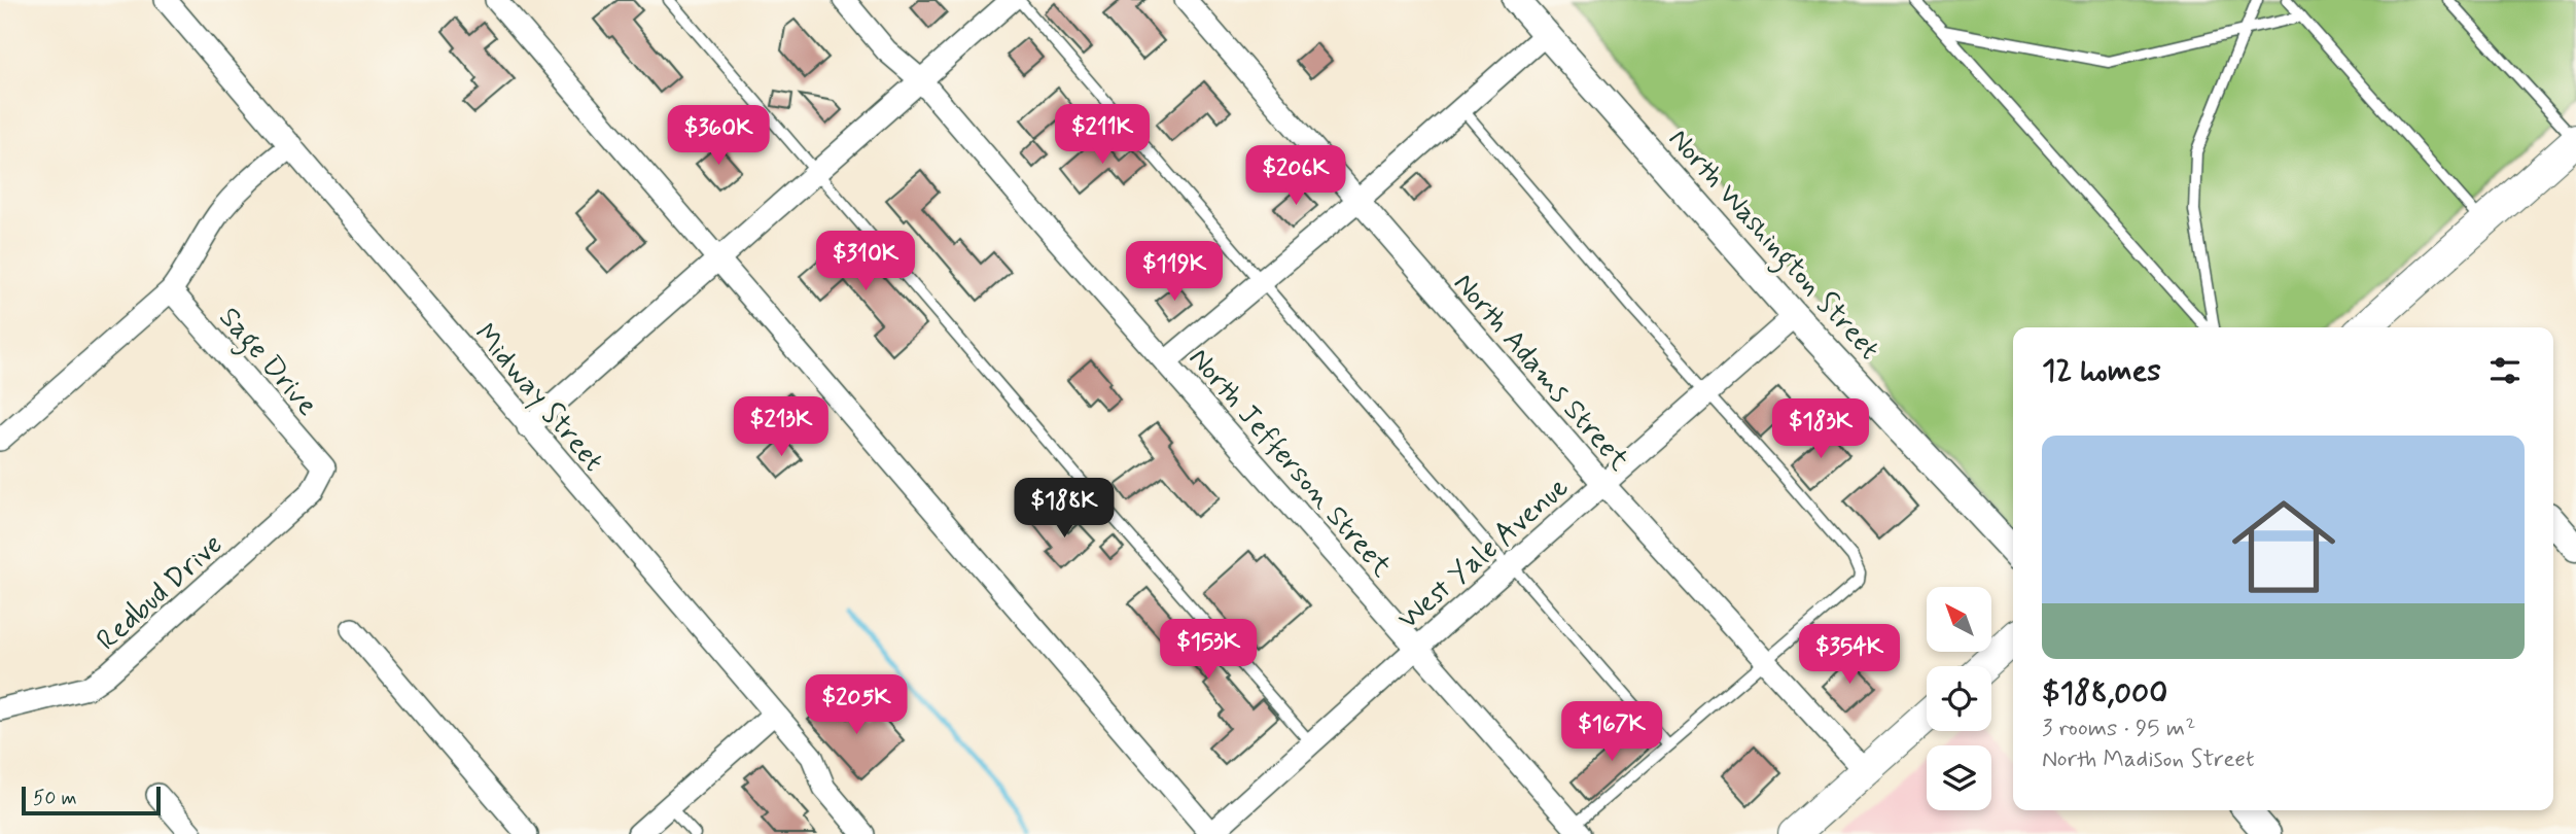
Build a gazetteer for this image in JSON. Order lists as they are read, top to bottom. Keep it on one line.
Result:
{"streets":{"street":["North Washington Street","Sage Drive","North Adams Street","Midway Street","North Jefferson Street","West Yale Avenue","Redbud Drive"]},"crossings":[["North Washington Street","West Yale Avenue"],["Sage Drive","Redbud Drive"],["North Adams Street","West Yale Avenue"],["North Jefferson Street","West Yale Avenue"]],"scale_bar":"50 m","north":"top left","page":{"price":["$211K","$360K","$206K","$310K","$119K","$213K","$183K","$188K","$153K","$354K","$205K","$167K"],"heading":"12 homes","list":[{"name":"$188,000","note":"3 rooms · 95 m² · North Madison Street"}],"scale":"50 m"}}
